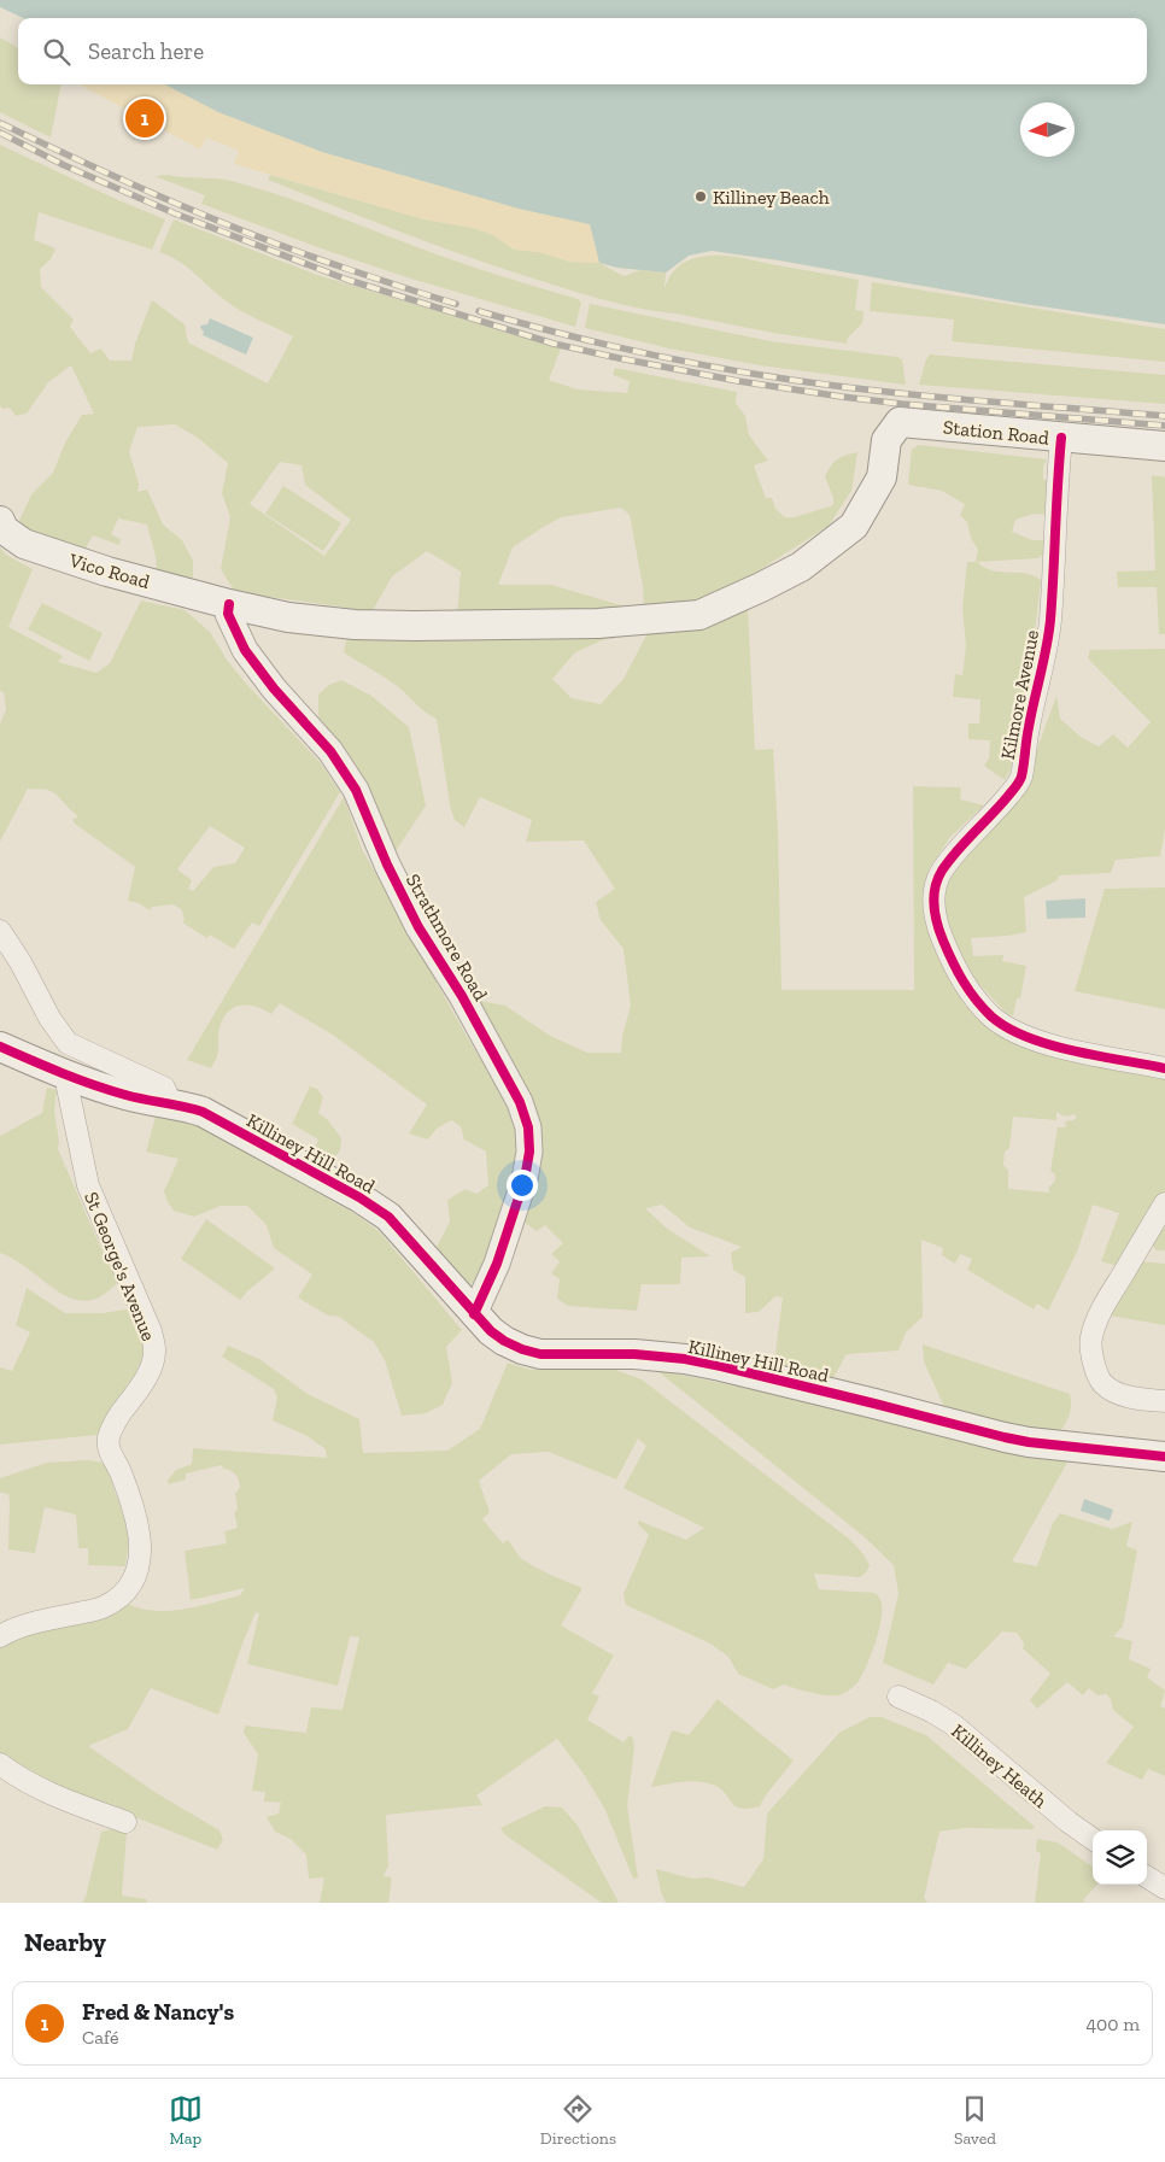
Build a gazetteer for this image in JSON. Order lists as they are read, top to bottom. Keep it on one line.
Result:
{"streets":{"main road":["Station Road","Vico Road","Killiney Hill Road"],"street":["Kilmore Avenue","Strathmore Road","St George's Avenue","Killiney Heath"]},"crossings":[["Station Road","Vico Road"],["Station Road","Kilmore Avenue"],["Station Road","Strathmore Road"],["Vico Road","Strathmore Road"],["Strathmore Road","Killiney Hill Road"],["Killiney Hill Road","St George's Avenue"]],"places":["Killiney Beach"],"north":"left","page":{"search":"Search here","pins":"1","heading":"Nearby","list":[{"mark":"1","name":"Fred & Nancy's","note":"Café","value":"400 m"}],"nav":["Map","Directions","Saved"]}}
